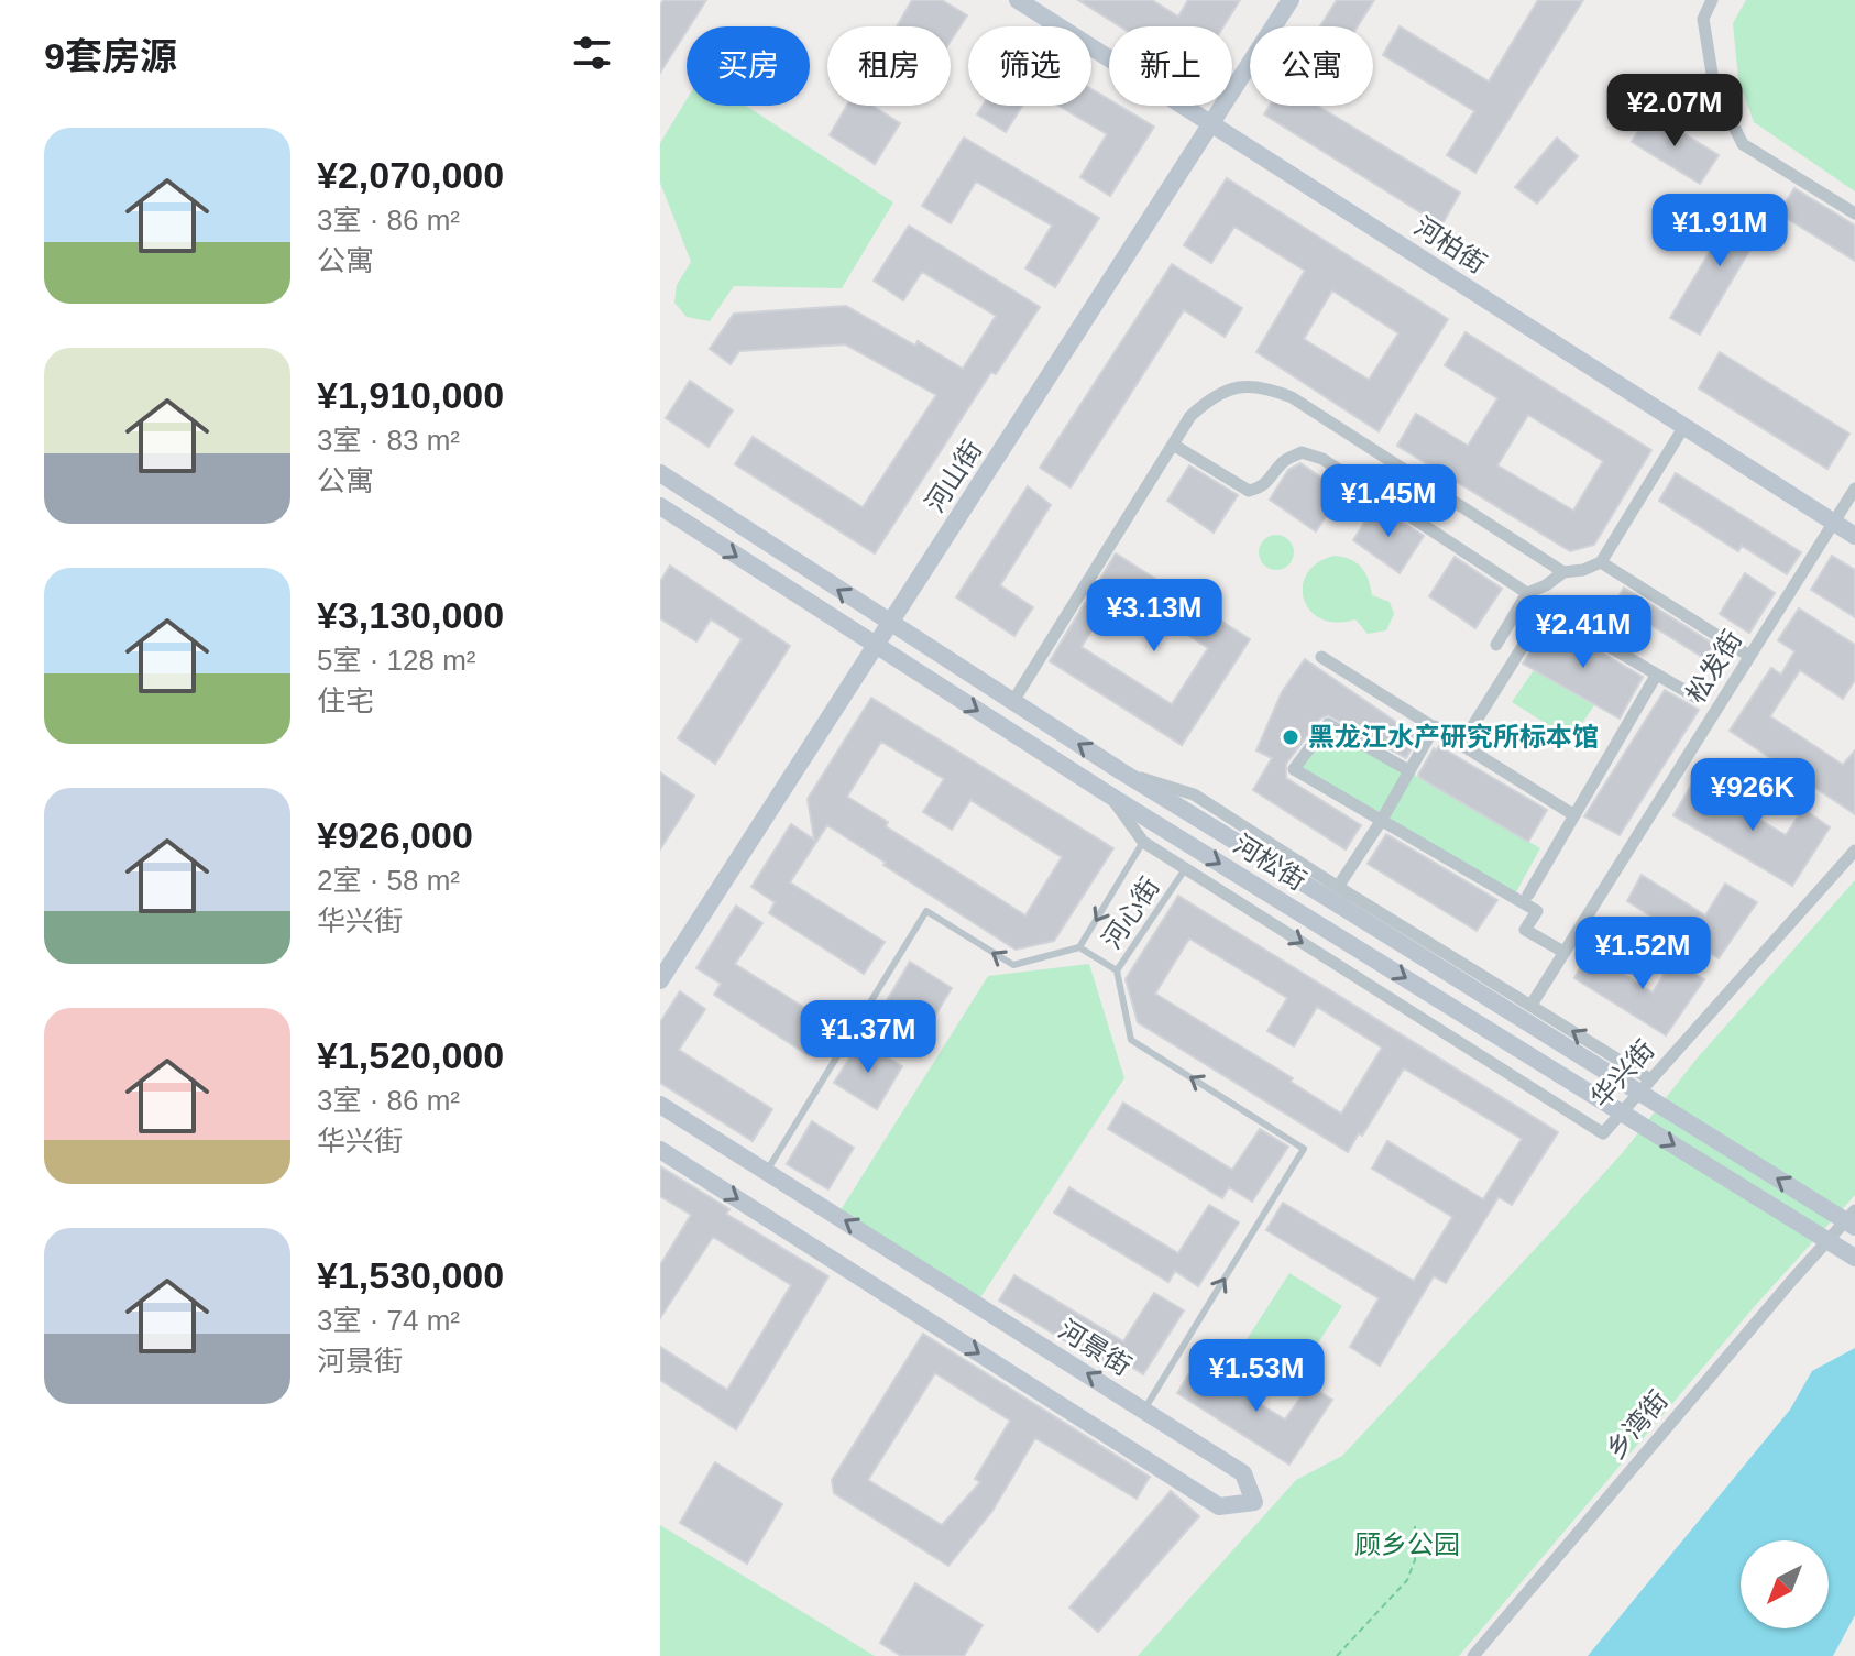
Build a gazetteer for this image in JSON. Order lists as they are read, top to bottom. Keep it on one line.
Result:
{"streets":{"street":["河柏街","河山街","松发街","河松街","华兴街","河景街","乡湾街"],"lane":["河心街"]},"crossings":[["河柏街","河山街"],["河柏街","松发街"],["河山街","河松街"],["河心街","华兴街"]],"parks":["顾乡公园"],"places":["黑龙江水产研究所标本馆"],"north":"bottom left","page":{"heading":"9套房源","chip":["买房","租房","筛选","新上","公寓"],"price":["¥2.07M","¥1.91M","¥1.45M","¥3.13M","¥2.41M","¥926K","¥1.52M","¥1.37M","¥1.53M"],"list":[{"name":"¥2,070,000","note":"3室 · 86 m² · 公寓"},{"name":"¥1,910,000","note":"3室 · 83 m² · 公寓"},{"name":"¥3,130,000","note":"5室 · 128 m² · 住宅"},{"name":"¥926,000","note":"2室 · 58 m² · 华兴街"},{"name":"¥1,520,000","note":"3室 · 86 m² · 华兴街"},{"name":"¥1,530,000","note":"3室 · 74 m² · 河景街"}]}}
